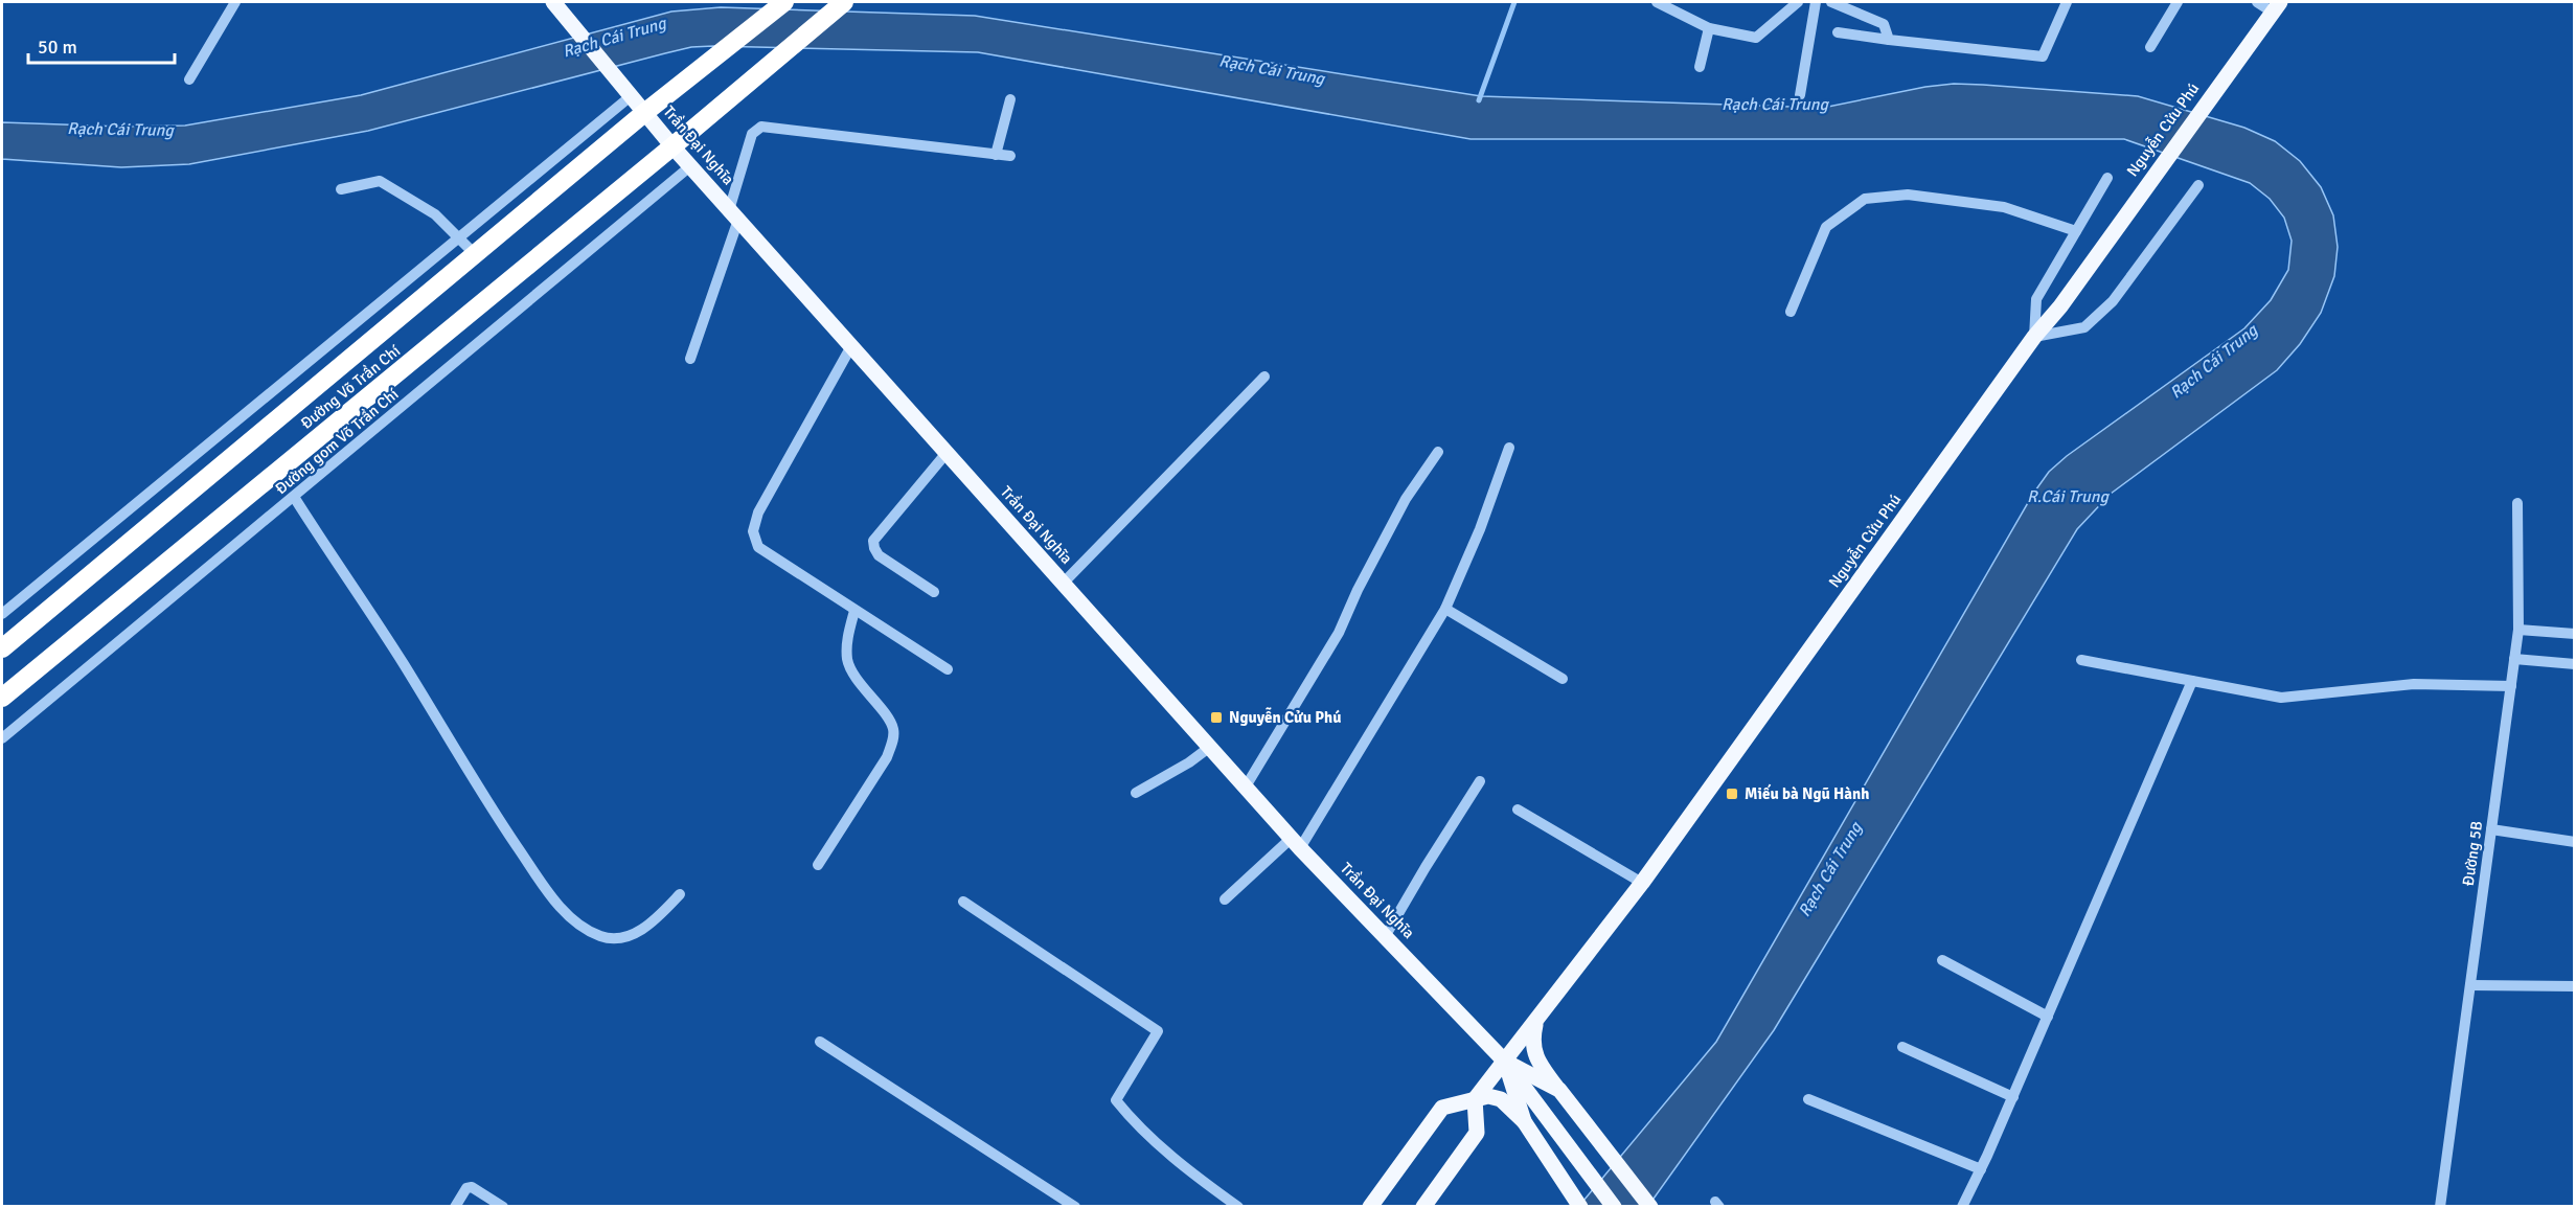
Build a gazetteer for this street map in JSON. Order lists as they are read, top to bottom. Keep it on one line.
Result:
{"streets":{"highway":["Đường Võ Trần Chí"],"main road":["Nguyễn Cửu Phú","Trần Đại Nghĩa"],"street":["Đường gom Võ Trần Chí","Đường 5B"]},"crossings":[["Nguyễn Cửu Phú","Trần Đại Nghĩa"],["Trần Đại Nghĩa","Đường Võ Trần Chí"],["Trần Đại Nghĩa","Đường gom Võ Trần Chí"]],"water":["Rạch Cái Trung","R.Cái Trung"],"places":{"transit":["Nguyễn Cửu Phú","Miếu bà Ngũ Hành"]},"scale_bar":"50 m"}
